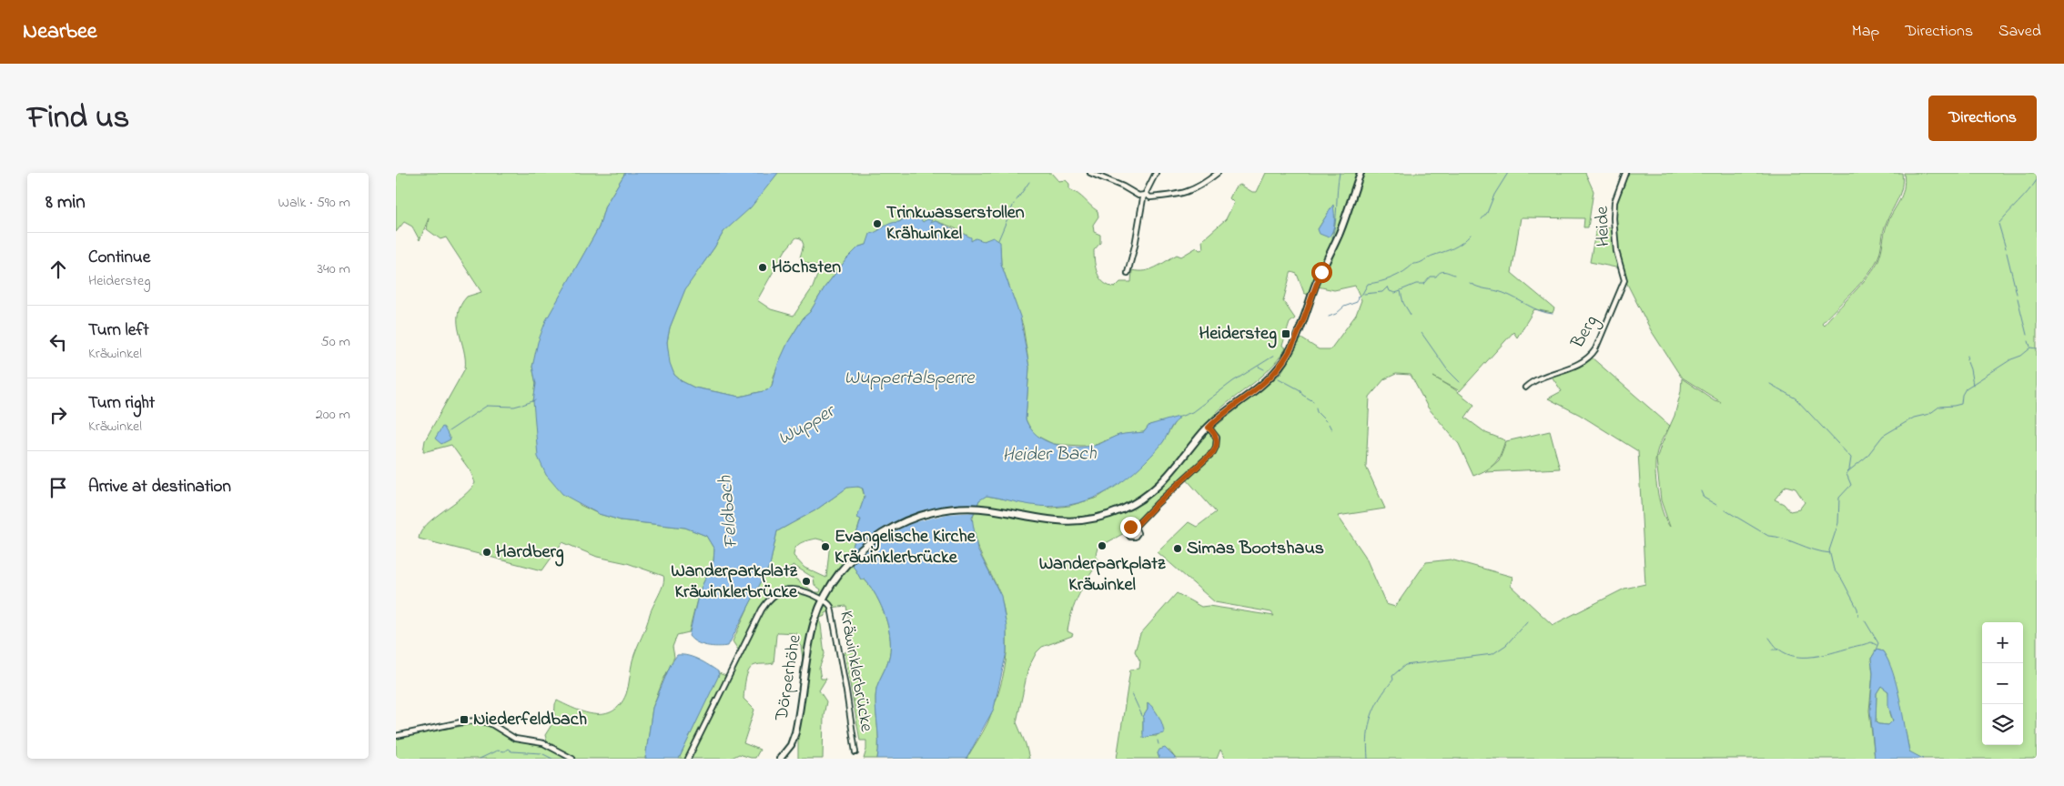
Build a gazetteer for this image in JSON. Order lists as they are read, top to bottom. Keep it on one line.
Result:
{"streets":{"main road":["Dörperhöhe"],"street":["Heide","Berg","Kräwinklerbrücke"]},"crossings":[["Heide","Berg"],["Kräwinklerbrücke","Dörperhöhe"]],"water":["Wuppertalsperre","Wupper","Heider Bach","Feldbach"],"places":{"other":["Trinkwasserstollen Krähwinkel","Höchsten","Wanderparkplatz Kräwinkel","Evangelische Kirche Kräwinklerbrücke","Simas Bootshaus","Hardberg","Wanderparkplatz Kräwinklerbrücke"],"transit":["Heidersteg","Niederfeldbach"]},"page":{"header":"Nearbee","nav":["Map","Directions","Saved"],"title":"Find us","buttons":"Directions","heading":["8 min","Walk · 590 m"],"list":[["Continue","Heidersteg","340 m"],["Turn left","Kräwinkel","50 m"],["Turn right","Kräwinkel","200 m"],"Arrive at destination"],"map_buttons":["+","−"]}}
